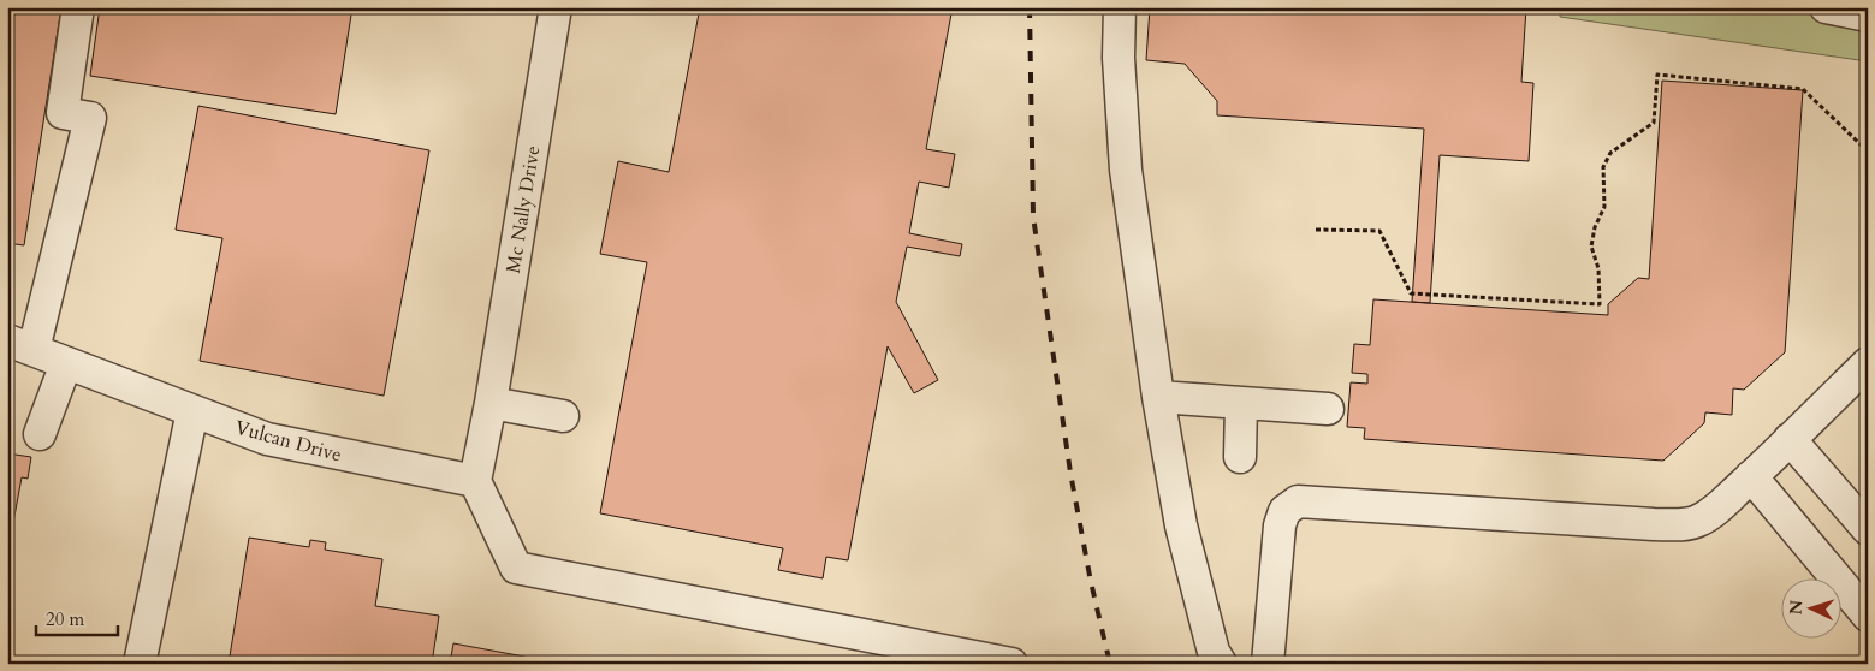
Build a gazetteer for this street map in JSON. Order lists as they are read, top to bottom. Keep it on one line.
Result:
{"streets":{"street":["Mc Nally Drive","Vulcan Drive"]},"scale_bar":"20 m","north":"left"}
